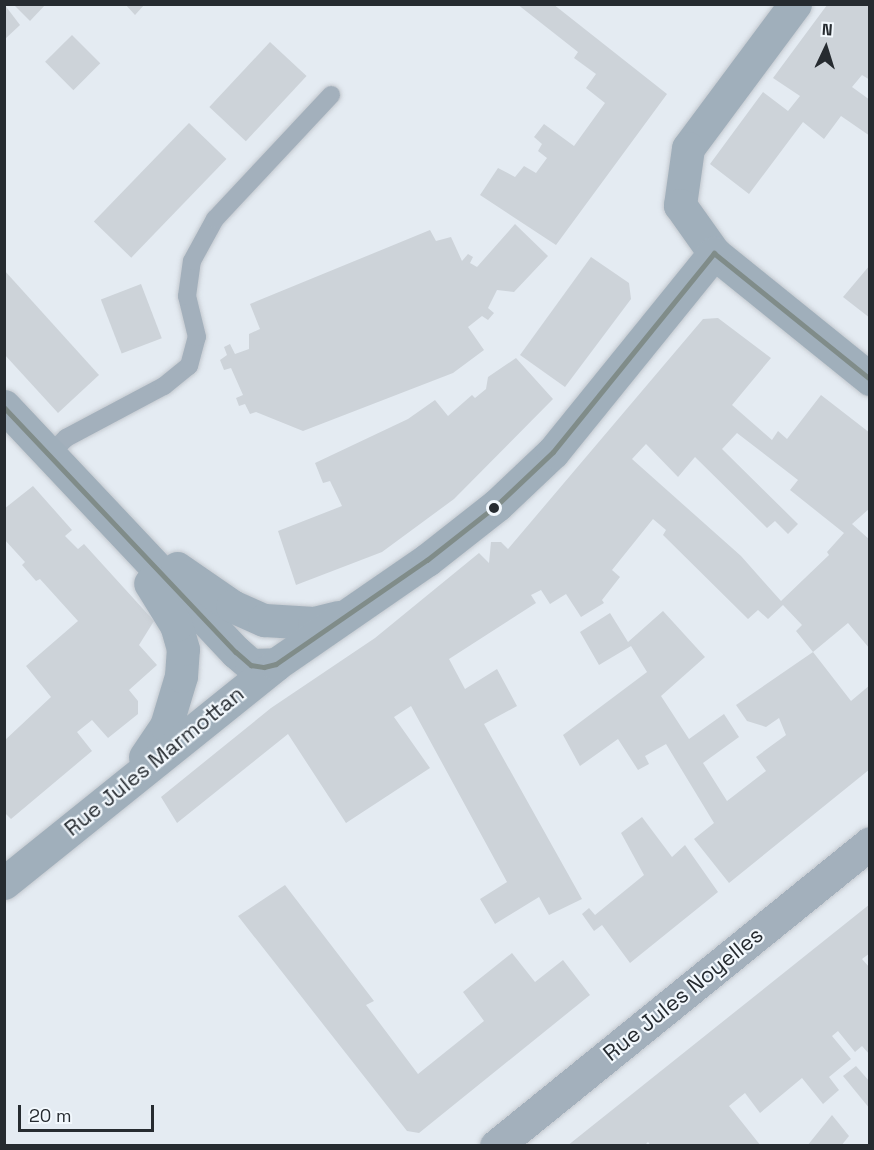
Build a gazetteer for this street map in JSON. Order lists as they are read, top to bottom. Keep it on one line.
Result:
{"streets":{"street":["Rue Jules Marmottan","Rue Jules Noyelles"]},"scale_bar":"20 m","north":"top"}
